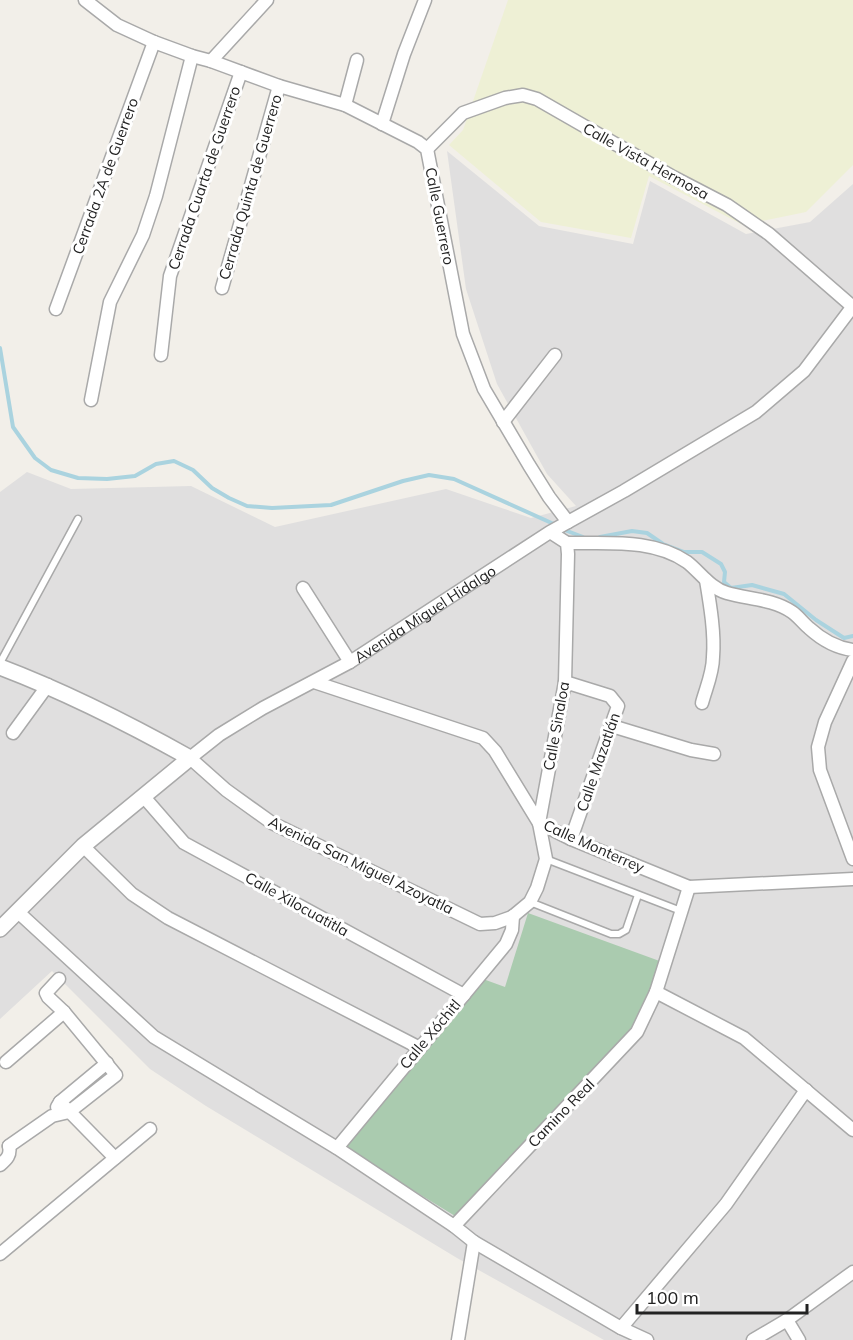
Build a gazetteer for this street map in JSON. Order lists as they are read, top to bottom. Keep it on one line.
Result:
{"streets":{"street":["Calle Vista Hermosa","Cerrada 2A de Guerrero","Cerrada Cuarta de Guerrero","Cerrada Quinta de Guerrero","Calle Guerrero","Avenida Miguel Hidalgo","Calle Sinaloa","Calle Mazatlán","Calle Monterrey","Avenida San Miguel Azoyatla","Calle Xilocuatitla","Calle Xóchitl","Camino Real"]},"crossings":[["Calle Vista Hermosa","Calle Guerrero"],["Calle Vista Hermosa","Avenida Miguel Hidalgo"],["Cerrada 2A de Guerrero","Calle Guerrero"],["Cerrada Cuarta de Guerrero","Calle Guerrero"],["Cerrada Quinta de Guerrero","Calle Guerrero"],["Calle Guerrero","Avenida Miguel Hidalgo"],["Avenida Miguel Hidalgo","Calle Monterrey"],["Avenida Miguel Hidalgo","Avenida San Miguel Azoyatla"],["Avenida Miguel Hidalgo","Calle Xilocuatitla"],["Calle Sinaloa","Calle Mazatlán"],["Calle Sinaloa","Calle Monterrey"],["Calle Sinaloa","Avenida San Miguel Azoyatla"],["Calle Sinaloa","Calle Xóchitl"],["Calle Mazatlán","Calle Monterrey"],["Calle Monterrey","Camino Real"],["Avenida San Miguel Azoyatla","Calle Xóchitl"],["Calle Xilocuatitla","Calle Xóchitl"]],"scale_bar":"100 m"}
